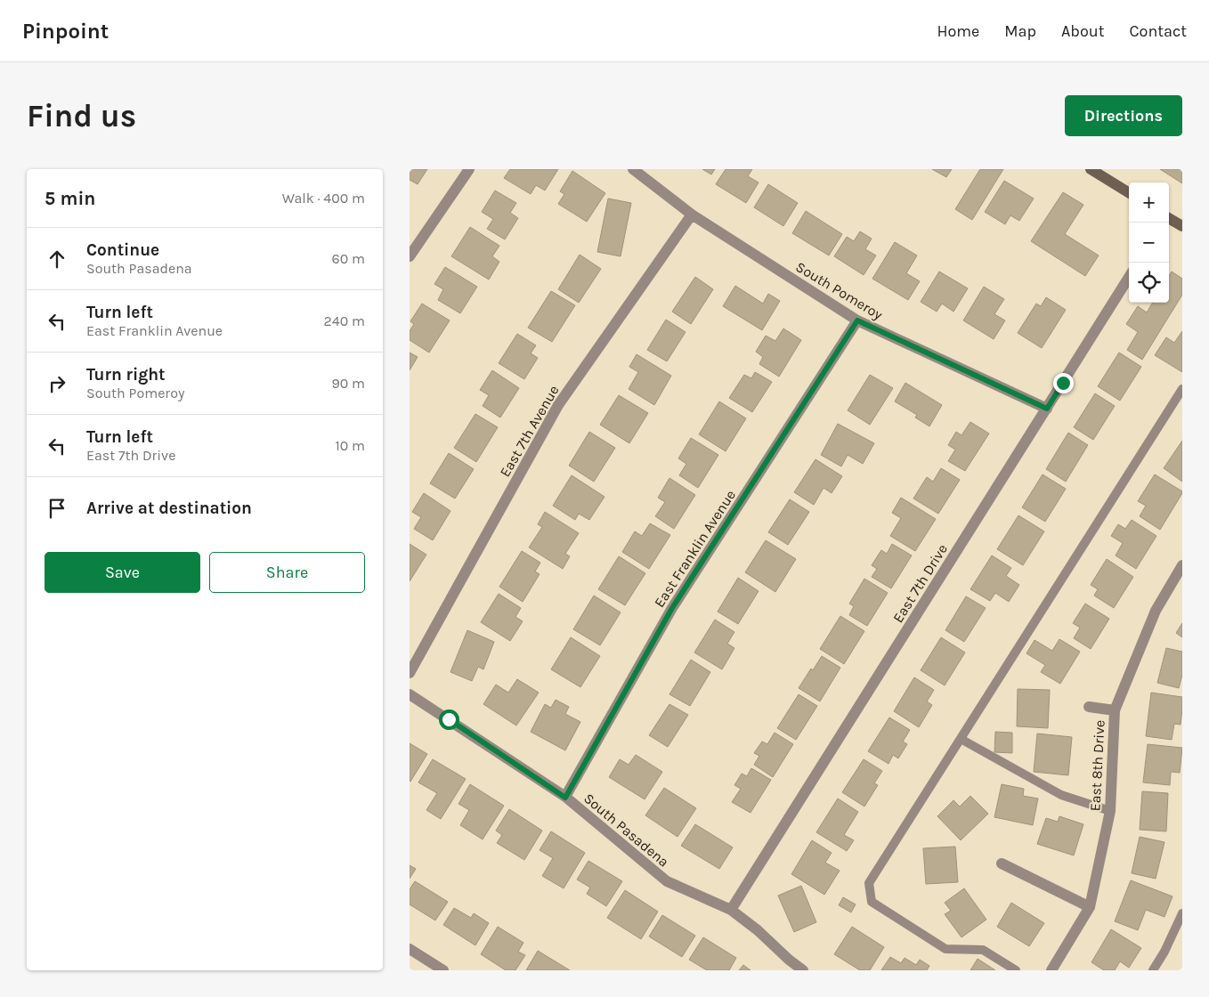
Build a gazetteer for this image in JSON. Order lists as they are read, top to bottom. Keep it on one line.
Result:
{"streets":{"street":["South Pomeroy","East 7th Avenue","East Franklin Avenue","East 7th Drive","East 8th Drive","South Pasadena"]},"crossings":[["South Pomeroy","East 7th Avenue"],["South Pomeroy","East Franklin Avenue"],["South Pomeroy","East 7th Drive"],["East Franklin Avenue","South Pasadena"],["East 7th Drive","South Pasadena"]],"page":{"header":"Pinpoint","nav":["Home","Map","About","Contact"],"buttons":["Directions",["Save","Share"]],"title":"Find us","heading":["5 min","Walk · 400 m"],"map_buttons":["+","−"],"list":[["Continue","South Pasadena","60 m"],["Turn left","East Franklin Avenue","240 m"],["Turn right","South Pomeroy","90 m"],["Turn left","East 7th Drive","10 m"],"Arrive at destination"]}}
